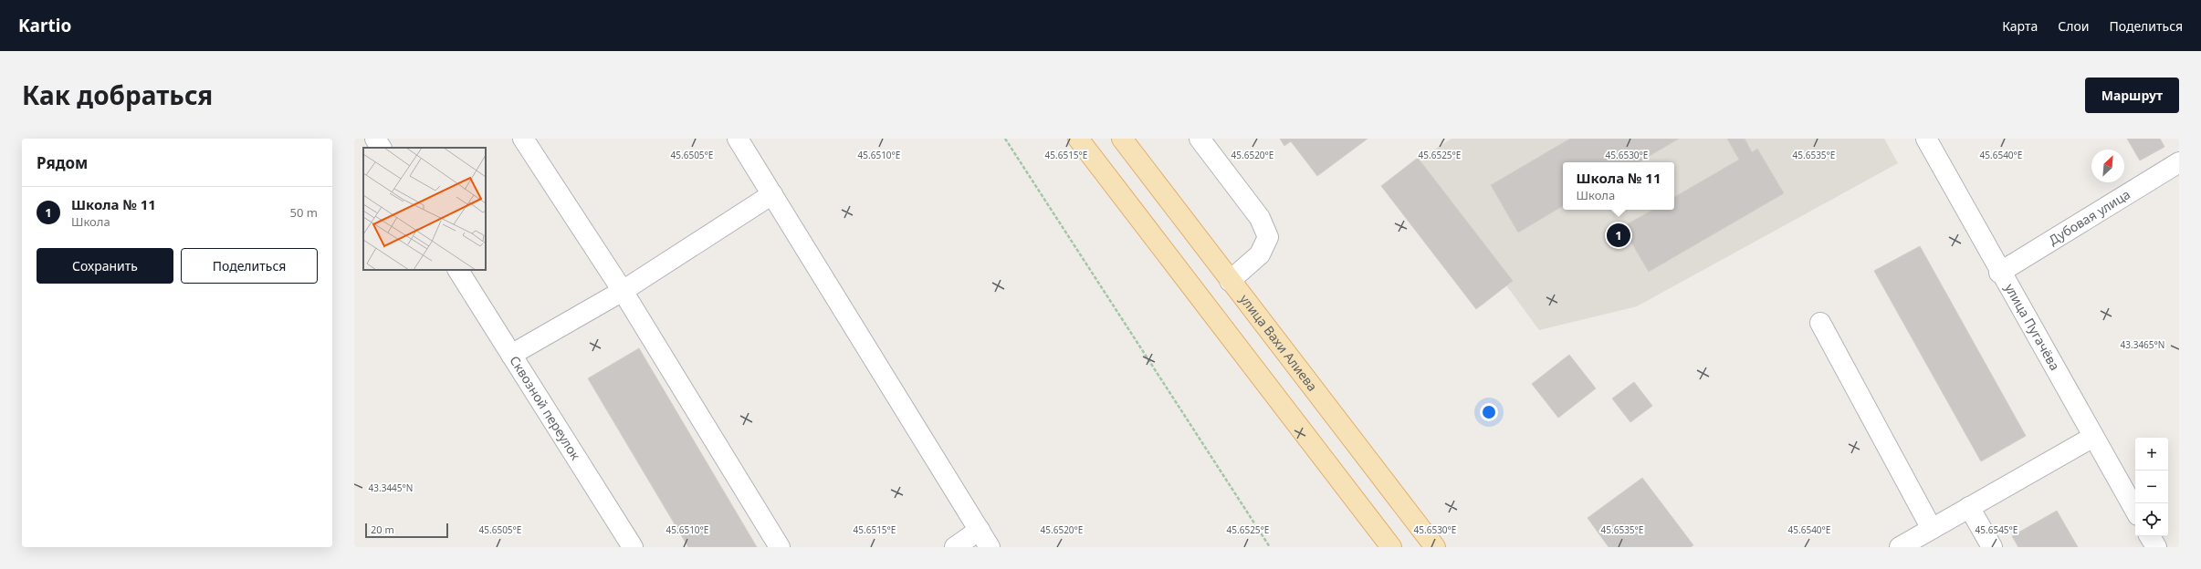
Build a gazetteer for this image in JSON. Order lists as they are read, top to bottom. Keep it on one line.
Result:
{"streets":{"main road":["улица Вахи Алиева"],"street":["Дубовая улица","улица Пугачёва","Сквозной переулок"]},"crossings":[["Дубовая улица","улица Пугачёва"]],"scale_bar":"20 m","north":"top right","page":{"header":"Kartio","nav":["Карта","Слои","Поделиться"],"title":"Как добраться","buttons":["Маршрут",["Сохранить","Поделиться"]],"heading":"Рядом","popup":["Школа № 11","Школа"],"list":[{"mark":"1","name":"Школа № 11","note":"Школа","value":"50 m"}],"pins":"1","map_buttons":["+","−"],"scale":"20 m"},"coordinates":["45.6505°E","45.6510°E","45.6515°E","45.6520°E","45.6525°E","45.6535°E","45.6530°E","45.6540°E","43.3465°N","43.3445°N","45.6545°E"]}
